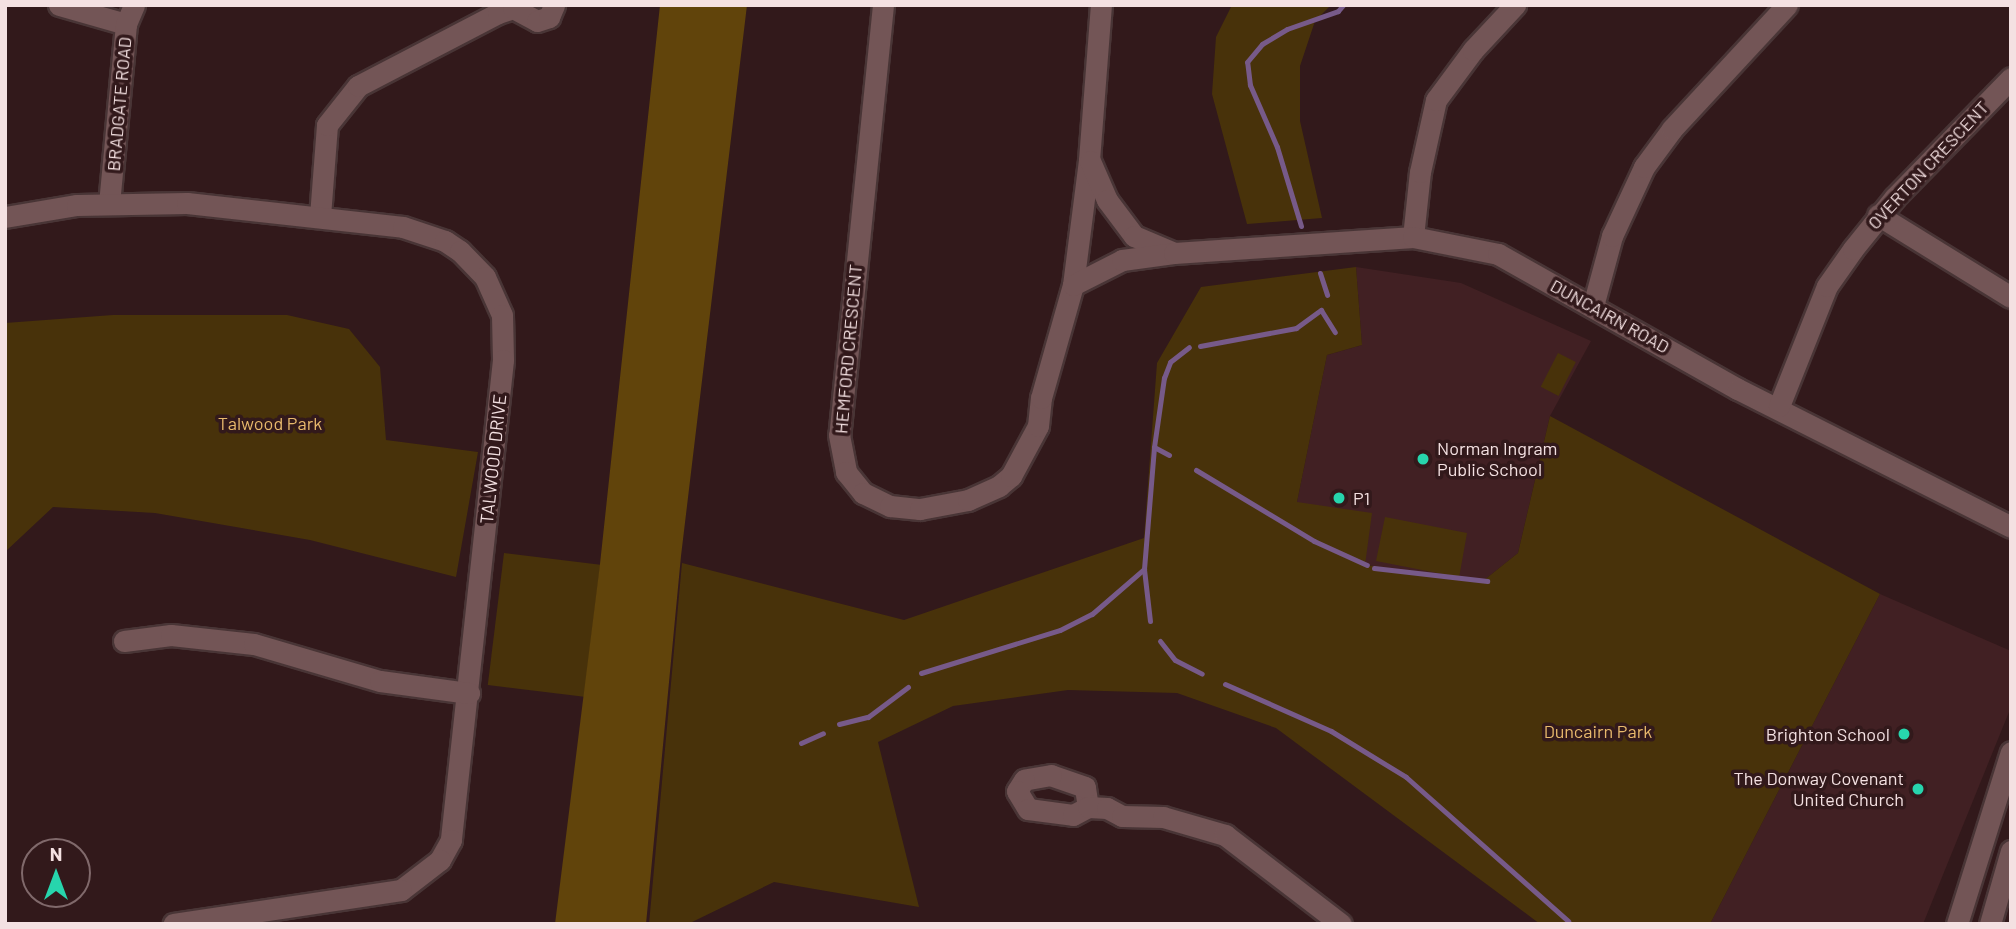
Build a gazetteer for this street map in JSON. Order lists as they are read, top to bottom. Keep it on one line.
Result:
{"streets":{"street":["BRADGATE ROAD","OVERTON CRESCENT","DUNCAIRN ROAD","HEMFORD CRESCENT","TALWOOD DRIVE"]},"crossings":[["BRADGATE ROAD","TALWOOD DRIVE"],["OVERTON CRESCENT","DUNCAIRN ROAD"],["DUNCAIRN ROAD","HEMFORD CRESCENT"]],"parks":["Talwood Park","Duncairn Park"],"places":["Norman Ingram Public School","P1","Brighton School","The Donway Covenant United Church"],"north":"top"}
